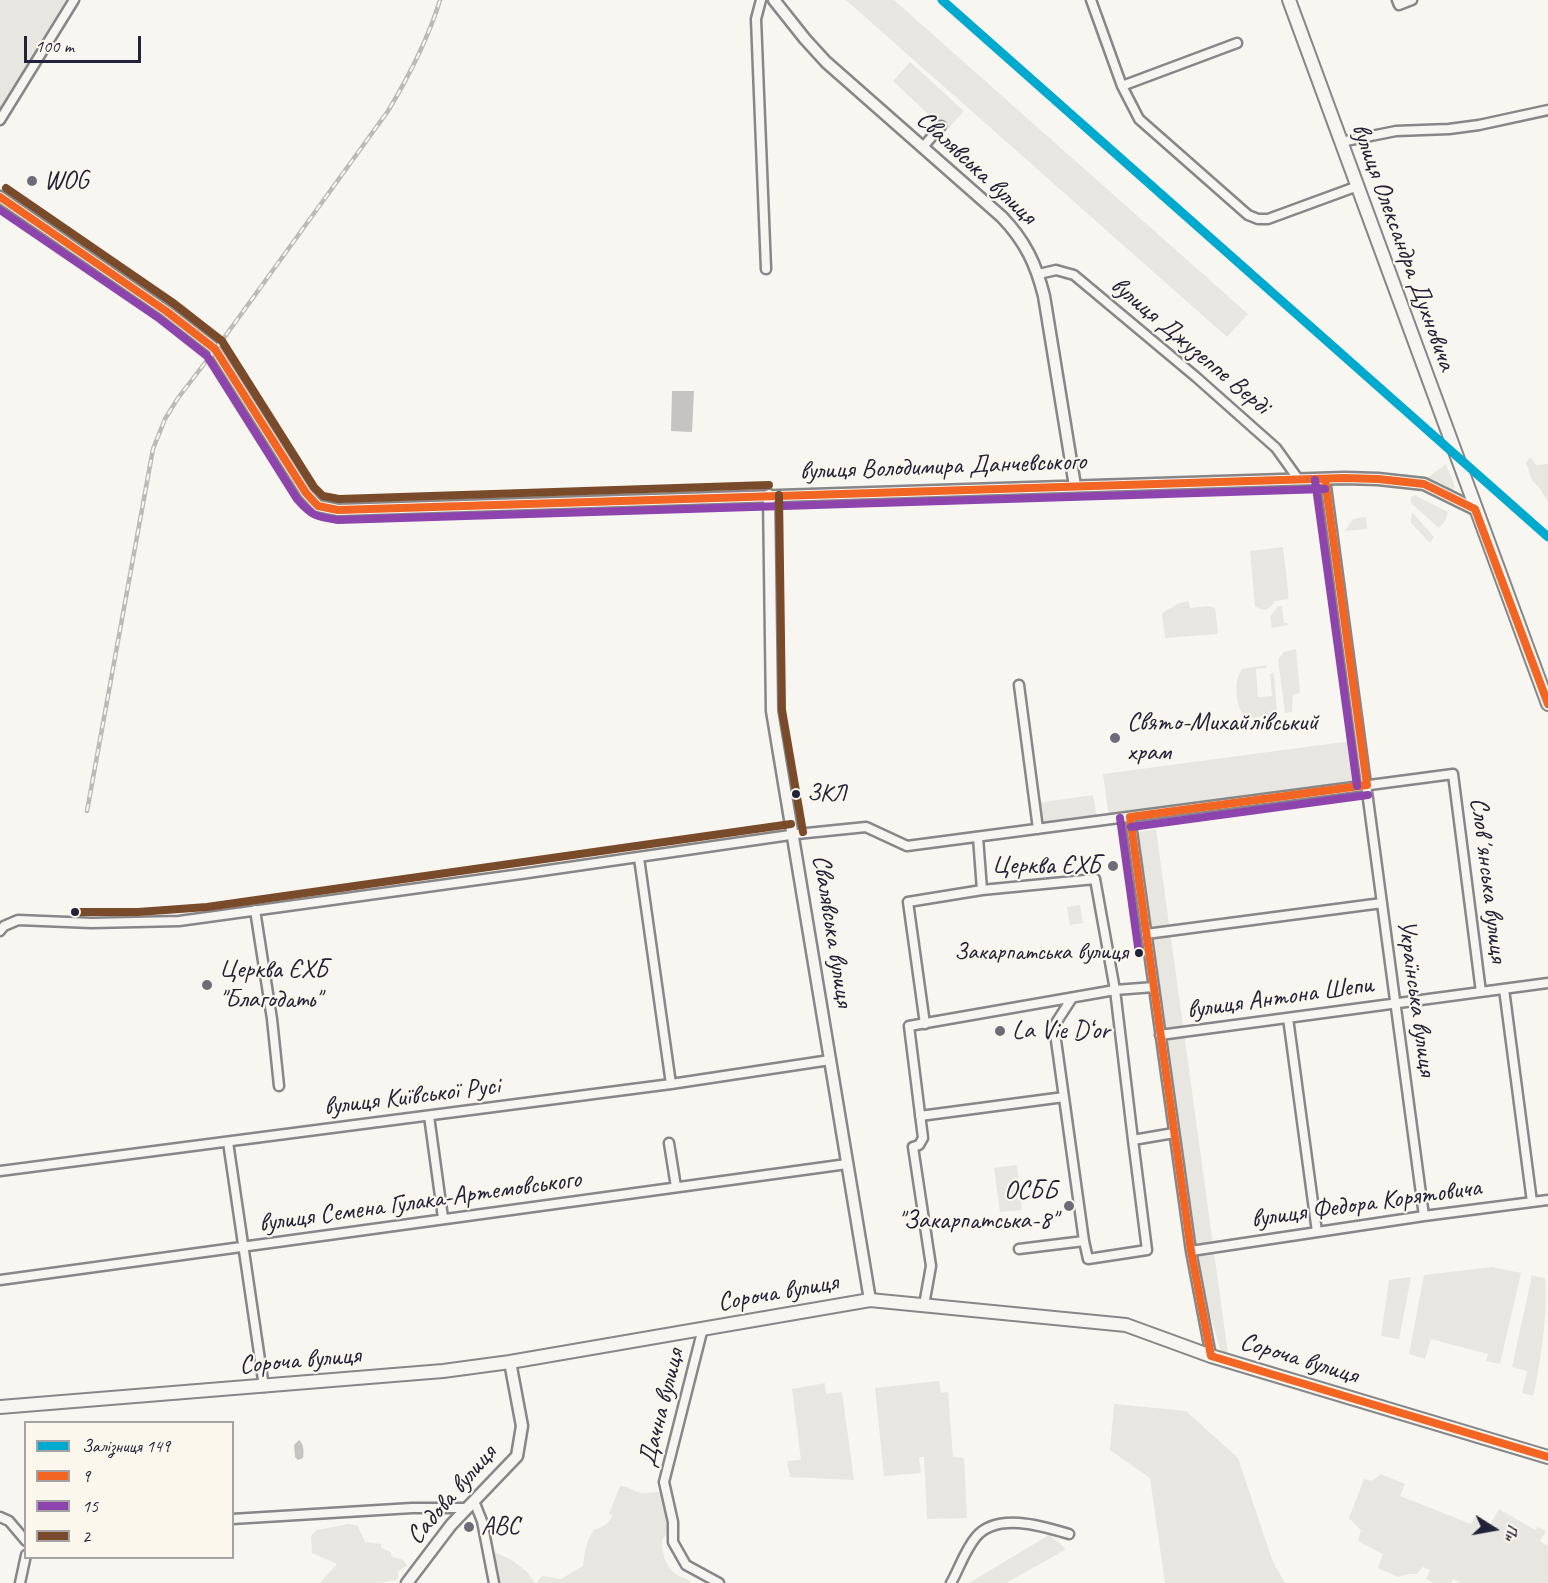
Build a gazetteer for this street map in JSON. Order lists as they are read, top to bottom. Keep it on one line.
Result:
{"streets":{"main road":["вулиця Олександра Духновича","Сороча вулиця"],"street":["Свалявська вулиця","вулиця Джузеппе Верді","вулиця Володимира Данчевського","Словʼянська вулиця","вулиця Антона Шепи","Українська вулиця","вулиця Київської Русі","вулиця Семена Гулака-Артемовського","вулиця Федора Корятовича","Дачна вулиця","Садова вулиця"]},"crossings":[["Свалявська вулиця","вулиця Джузеппе Верді"],["Свалявська вулиця","вулиця Володимира Данчевського"],["Свалявська вулиця","вулиця Київської Русі"],["Свалявська вулиця","вулиця Семена Гулака-Артемовського"],["Свалявська вулиця","Сороча вулиця"],["вулиця Олександра Духновича","вулиця Володимира Данчевського"],["вулиця Джузеппе Верді","вулиця Володимира Данчевського"],["Словʼянська вулиця","вулиця Антона Шепи"],["Словʼянська вулиця","Українська вулиця"],["вулиця Антона Шепи","Українська вулиця"],["Українська вулиця","вулиця Федора Корятовича"],["Сороча вулиця","Дачна вулиця"],["Сороча вулиця","Садова вулиця"]],"places":["WOG","Свято-Михайлівський храм","ЗКЛ","Церква ЄХБ","Закарпатська вулиця","Церква ЄХБ \"Благодать\"","La Vie D‘or","ОСББ \"Закарпатська-8\"","ABC"],"lines":["rail line 149","transit line 2","transit line 9","transit line 15"],"legend":["Залізниця 149","9","15","2"],"scale_bar":"100 m","north":"right"}
